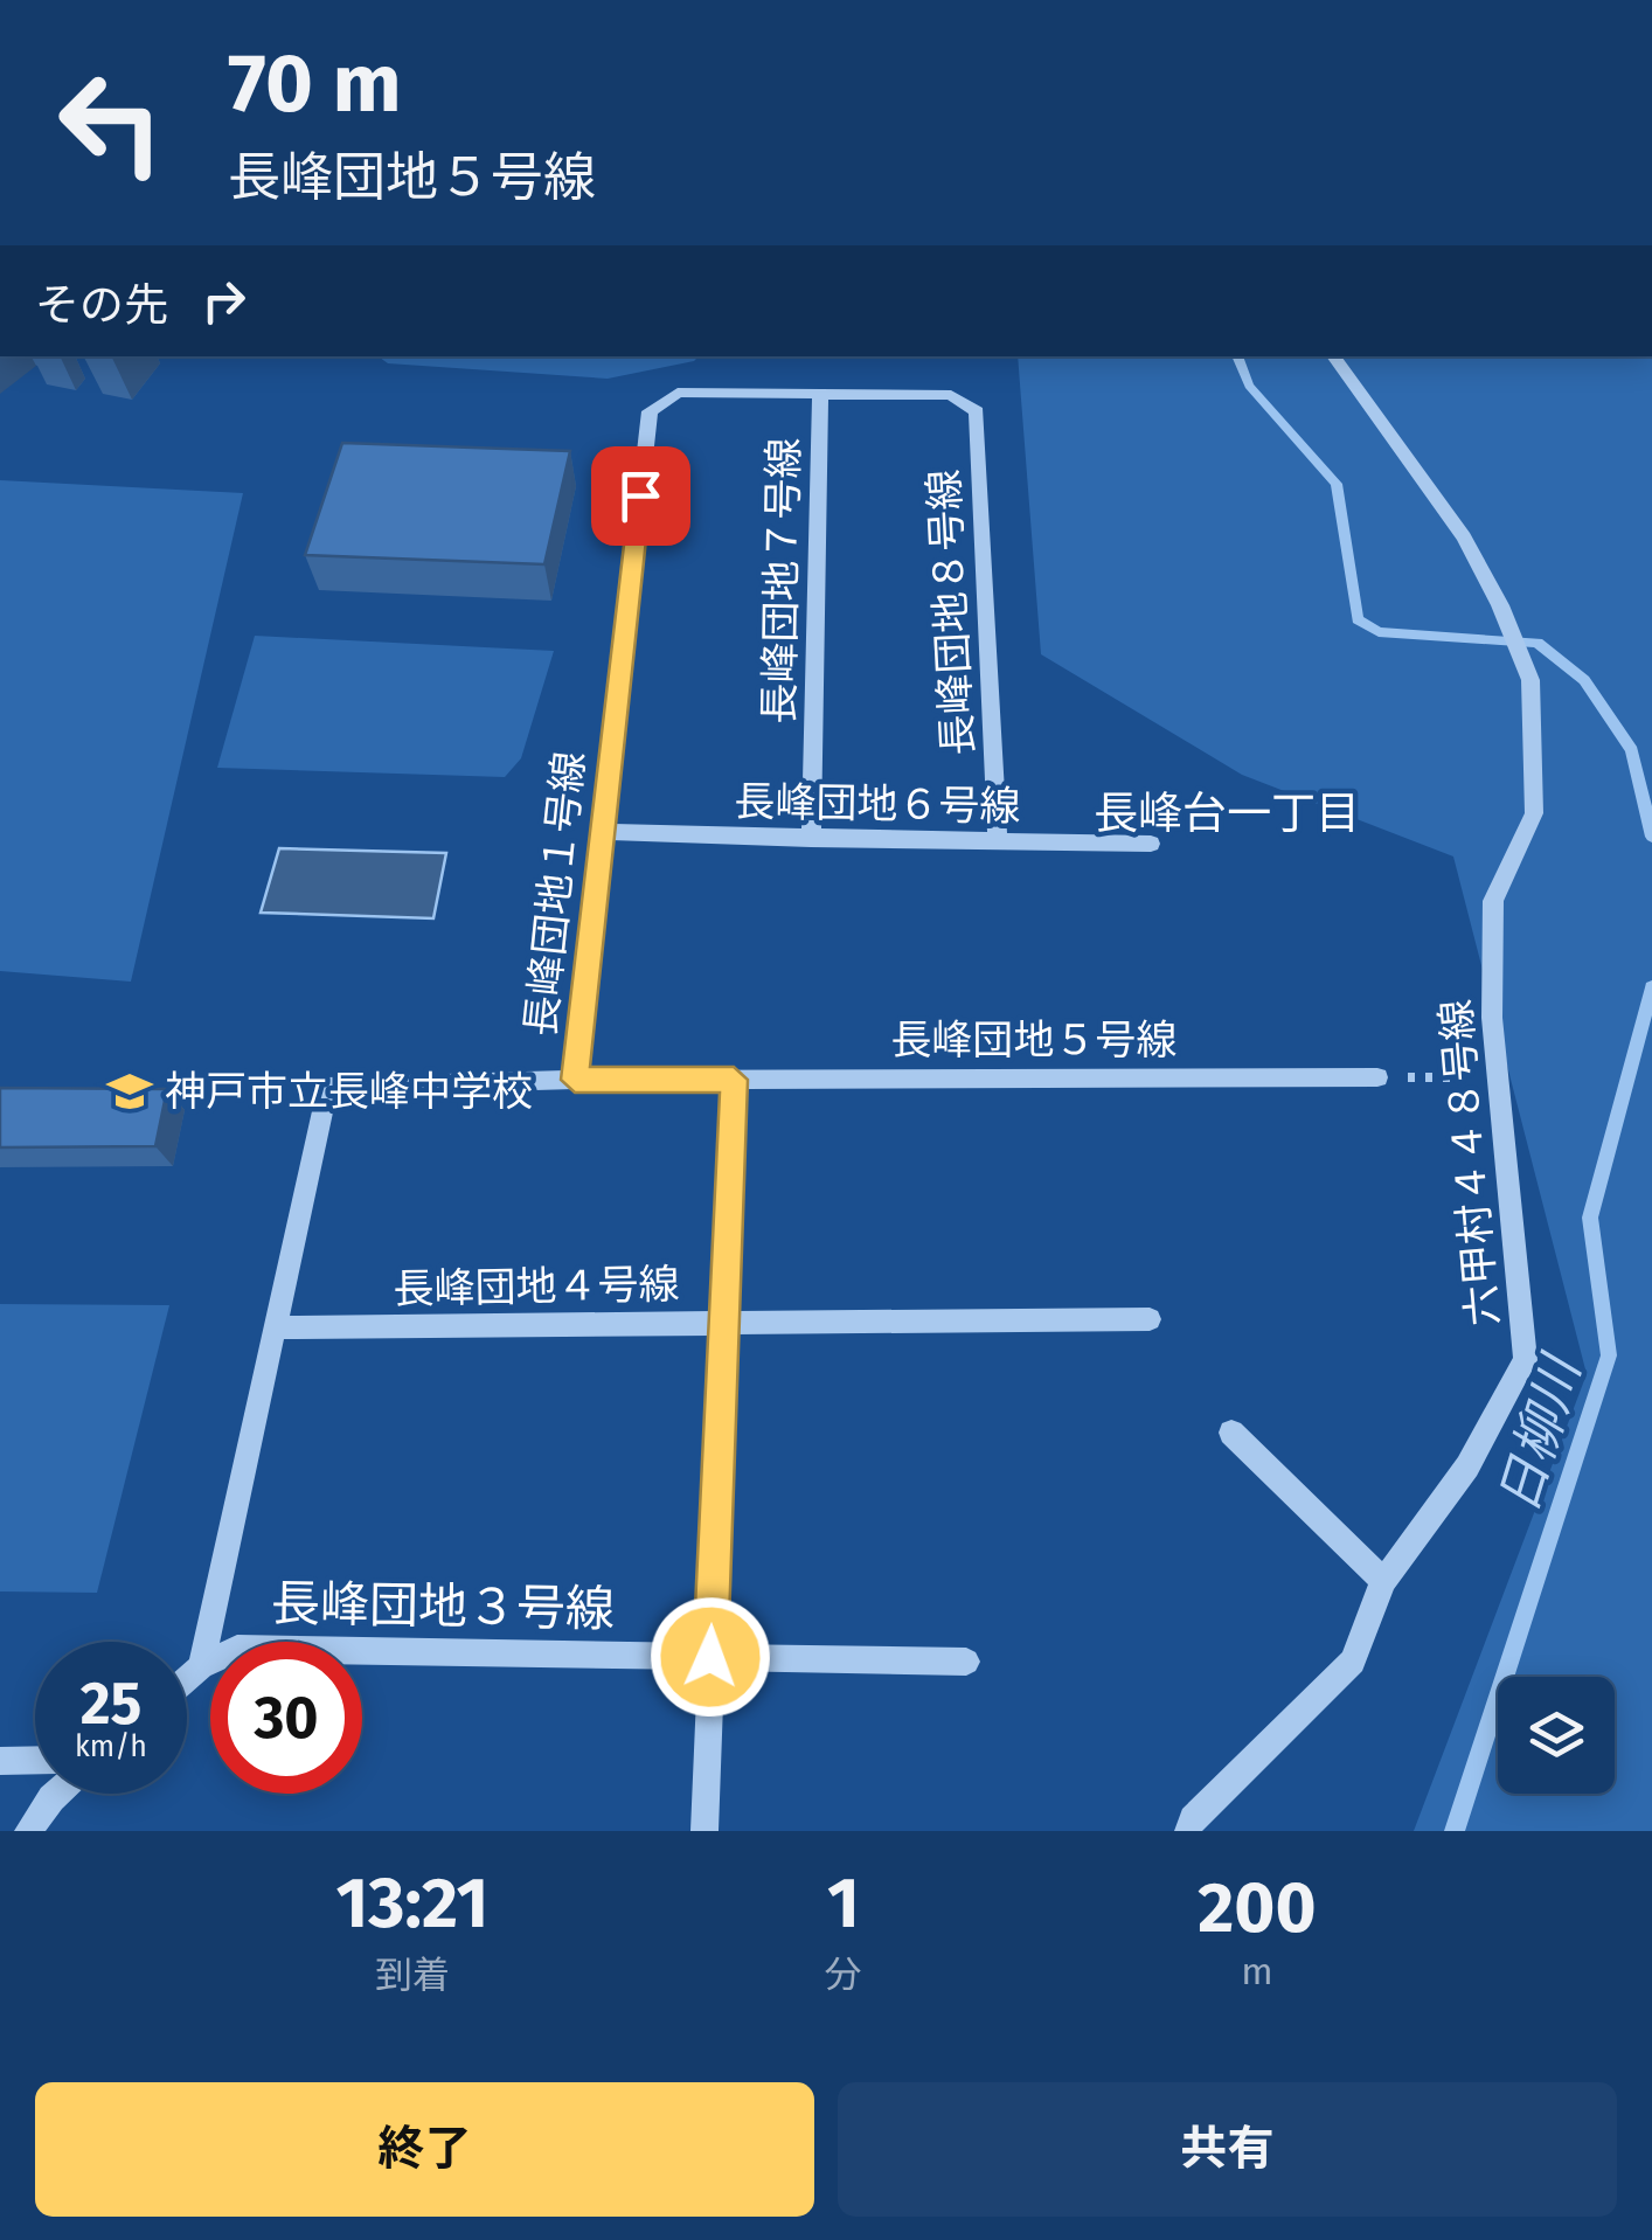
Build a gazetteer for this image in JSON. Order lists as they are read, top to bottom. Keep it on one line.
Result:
{"streets":{"street":["長峰団地７号線","長峰団地８号線","長峰団地６号線","長峰団地１号線","長峰団地５号線","六甲村４４８号線","長峰団地４号線","長峰団地３号線"]},"crossings":[["長峰団地７号線","長峰団地６号線"],["長峰団地７号線","長峰団地１号線"],["長峰団地８号線","長峰団地６号線"],["長峰団地８号線","長峰団地１号線"],["長峰団地６号線","長峰団地１号線"],["長峰団地１号線","長峰団地５号線"],["長峰団地１号線","長峰団地４号線"],["長峰団地１号線","長峰団地３号線"]],"districts":["長峰台一丁目"],"water":["日柳川"],"places":{"school or university":["神戸市立長峰中学校"]},"page":{"turn":["70 m","長峰団地５号線"],"then":"その先","speed":"25 km/h","limit":"30","eta":["13:21","到着","1","分","200","m"],"buttons":["終了","共有"]}}
